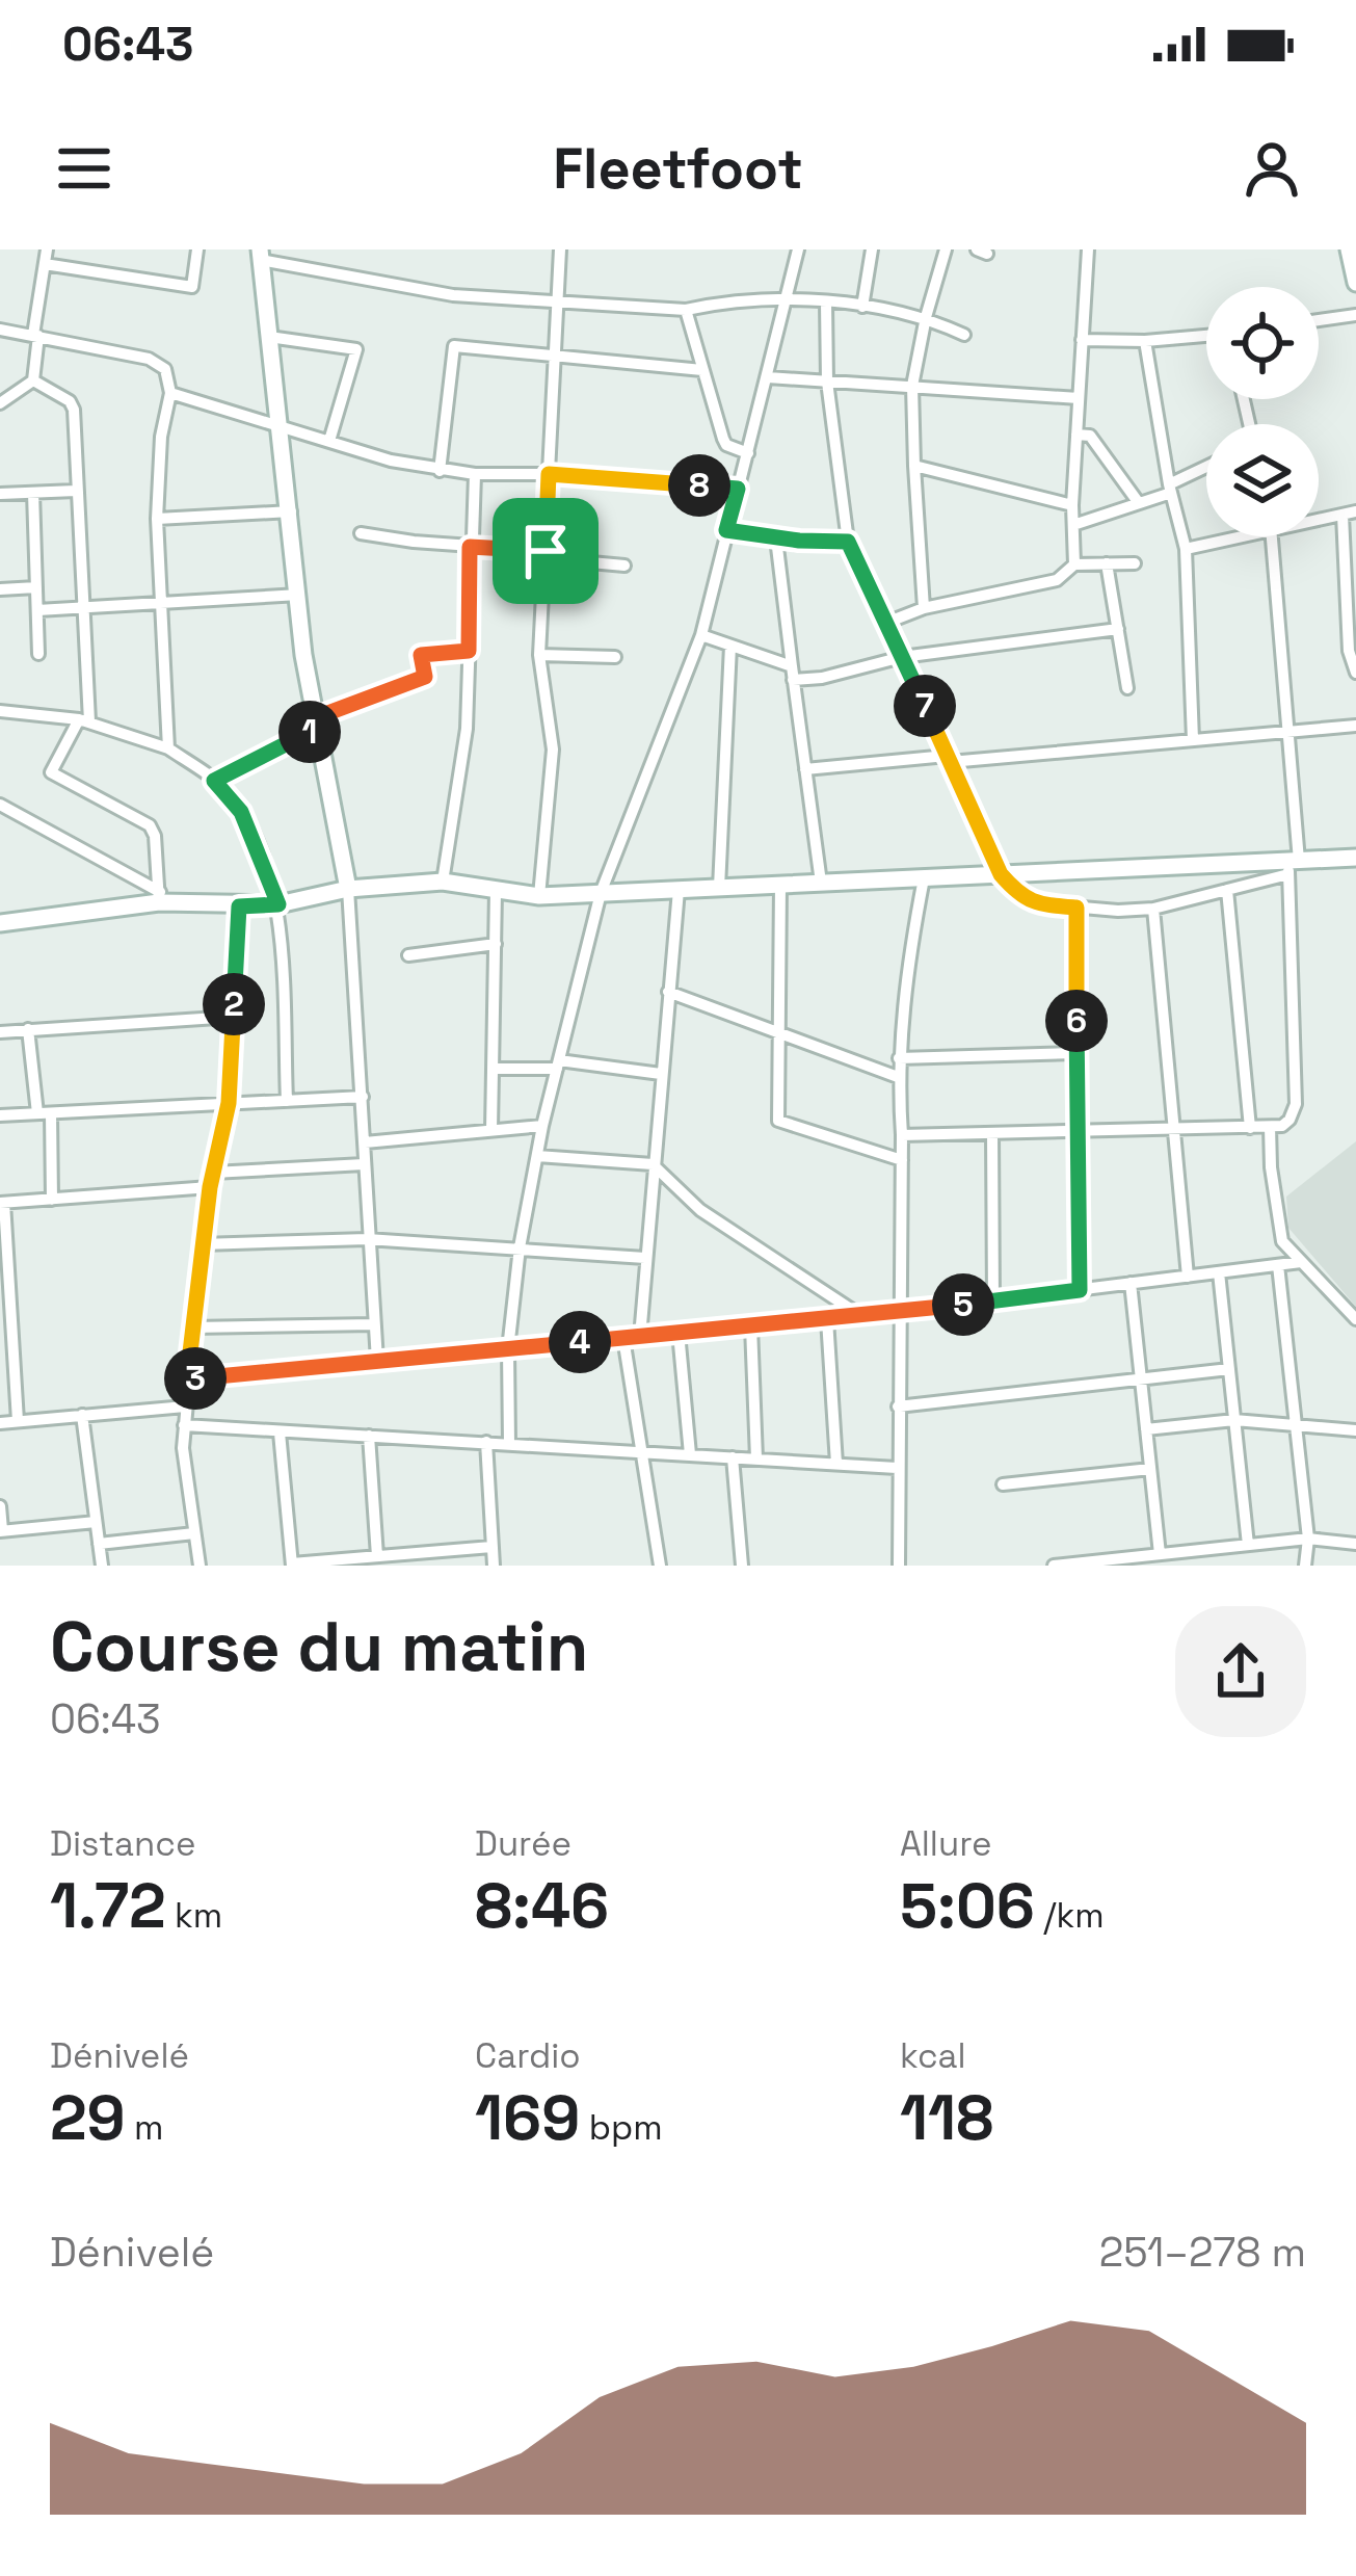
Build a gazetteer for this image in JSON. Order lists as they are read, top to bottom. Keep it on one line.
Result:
{"page":{"status":"06:43","header":"Fleetfoot","pins":["8","7","1","2","6","5","4","3"],"heading":["Course du matin","06:43"],"stats":[["Distance","1.72 km"],["Durée","8:46"],["Allure","5:06 /km"],["Dénivelé","29 m"],["Cardio","169 bpm"],["kcal","118"]],"chart":["Dénivelé","251–278 m"]}}
